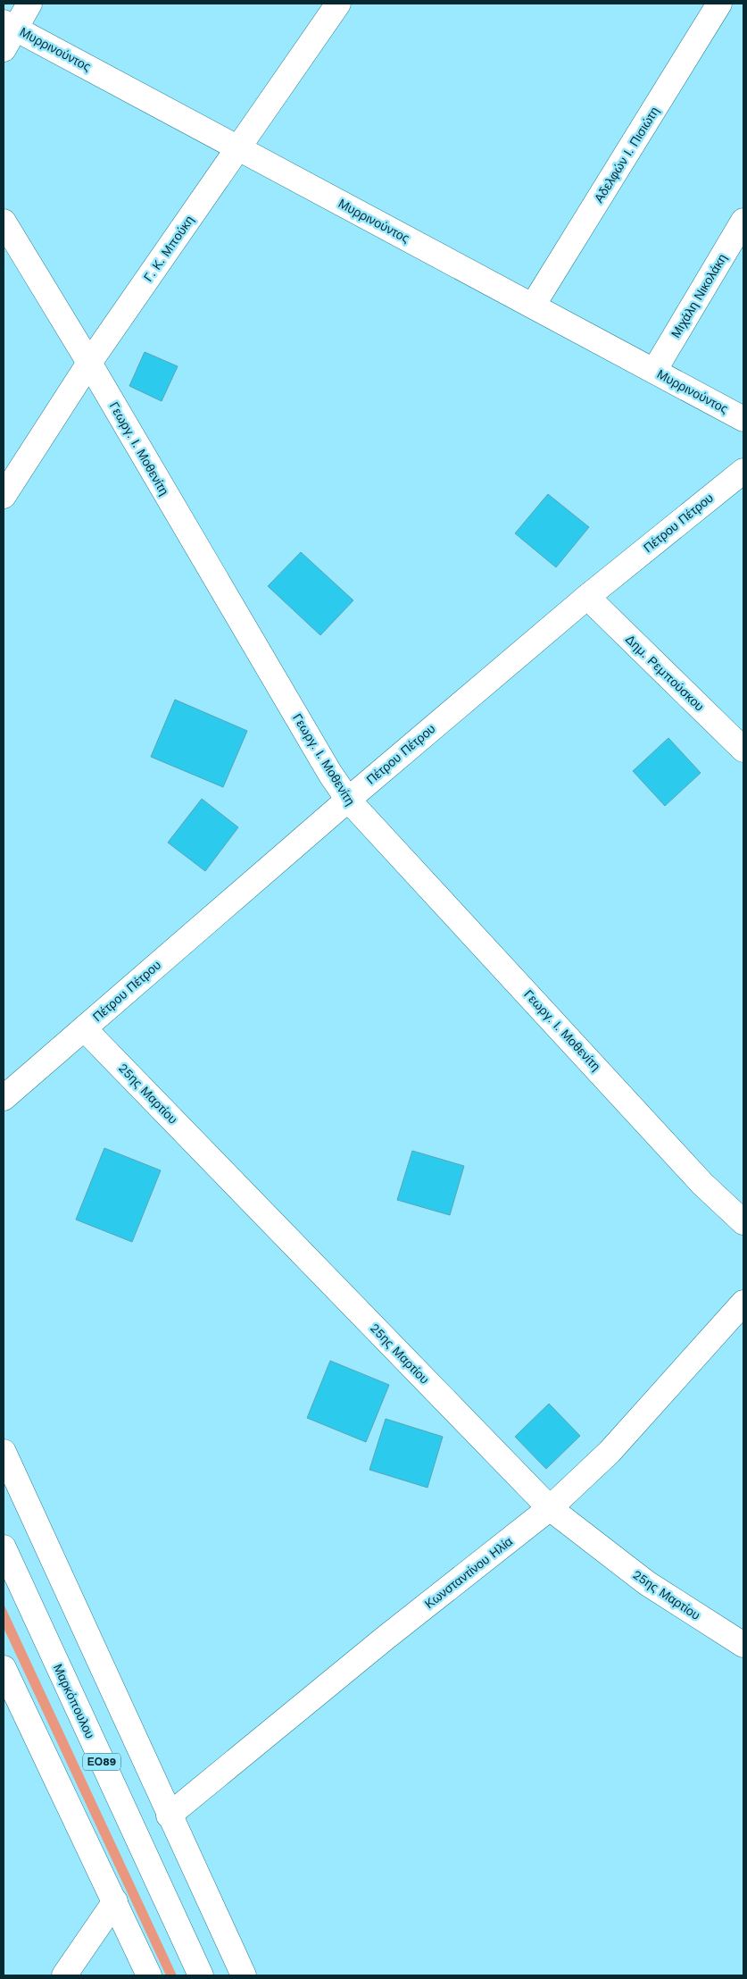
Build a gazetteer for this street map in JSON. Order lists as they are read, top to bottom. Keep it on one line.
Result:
{"streets":{"main road":["Μυρρινούντος","Αδελφών Ι. Πισιώτη","Γ. Κ. Μπούκη","Μιχάλη Νικολάκη","Γεωργ. Ι. Μοθενίτη","Πέτρου Πέτρου","Δημ. Ρεμπούσκου","25ης Μαρτίου","Κωνσταντίνου Ηλία","Μαρκόπουλου","ΕΟ89"]},"crossings":[["Μυρρινούντος","Αδελφών Ι. Πισιώτη"],["Μυρρινούντος","Γ. Κ. Μπούκη"],["Μυρρινούντος","Μιχάλη Νικολάκη"],["Γ. Κ. Μπούκη","Γεωργ. Ι. Μοθενίτη"],["Γεωργ. Ι. Μοθενίτη","Πέτρου Πέτρου"],["Πέτρου Πέτρου","Δημ. Ρεμπούσκου"],["Πέτρου Πέτρου","25ης Μαρτίου"],["25ης Μαρτίου","Κωνσταντίνου Ηλία"]]}
